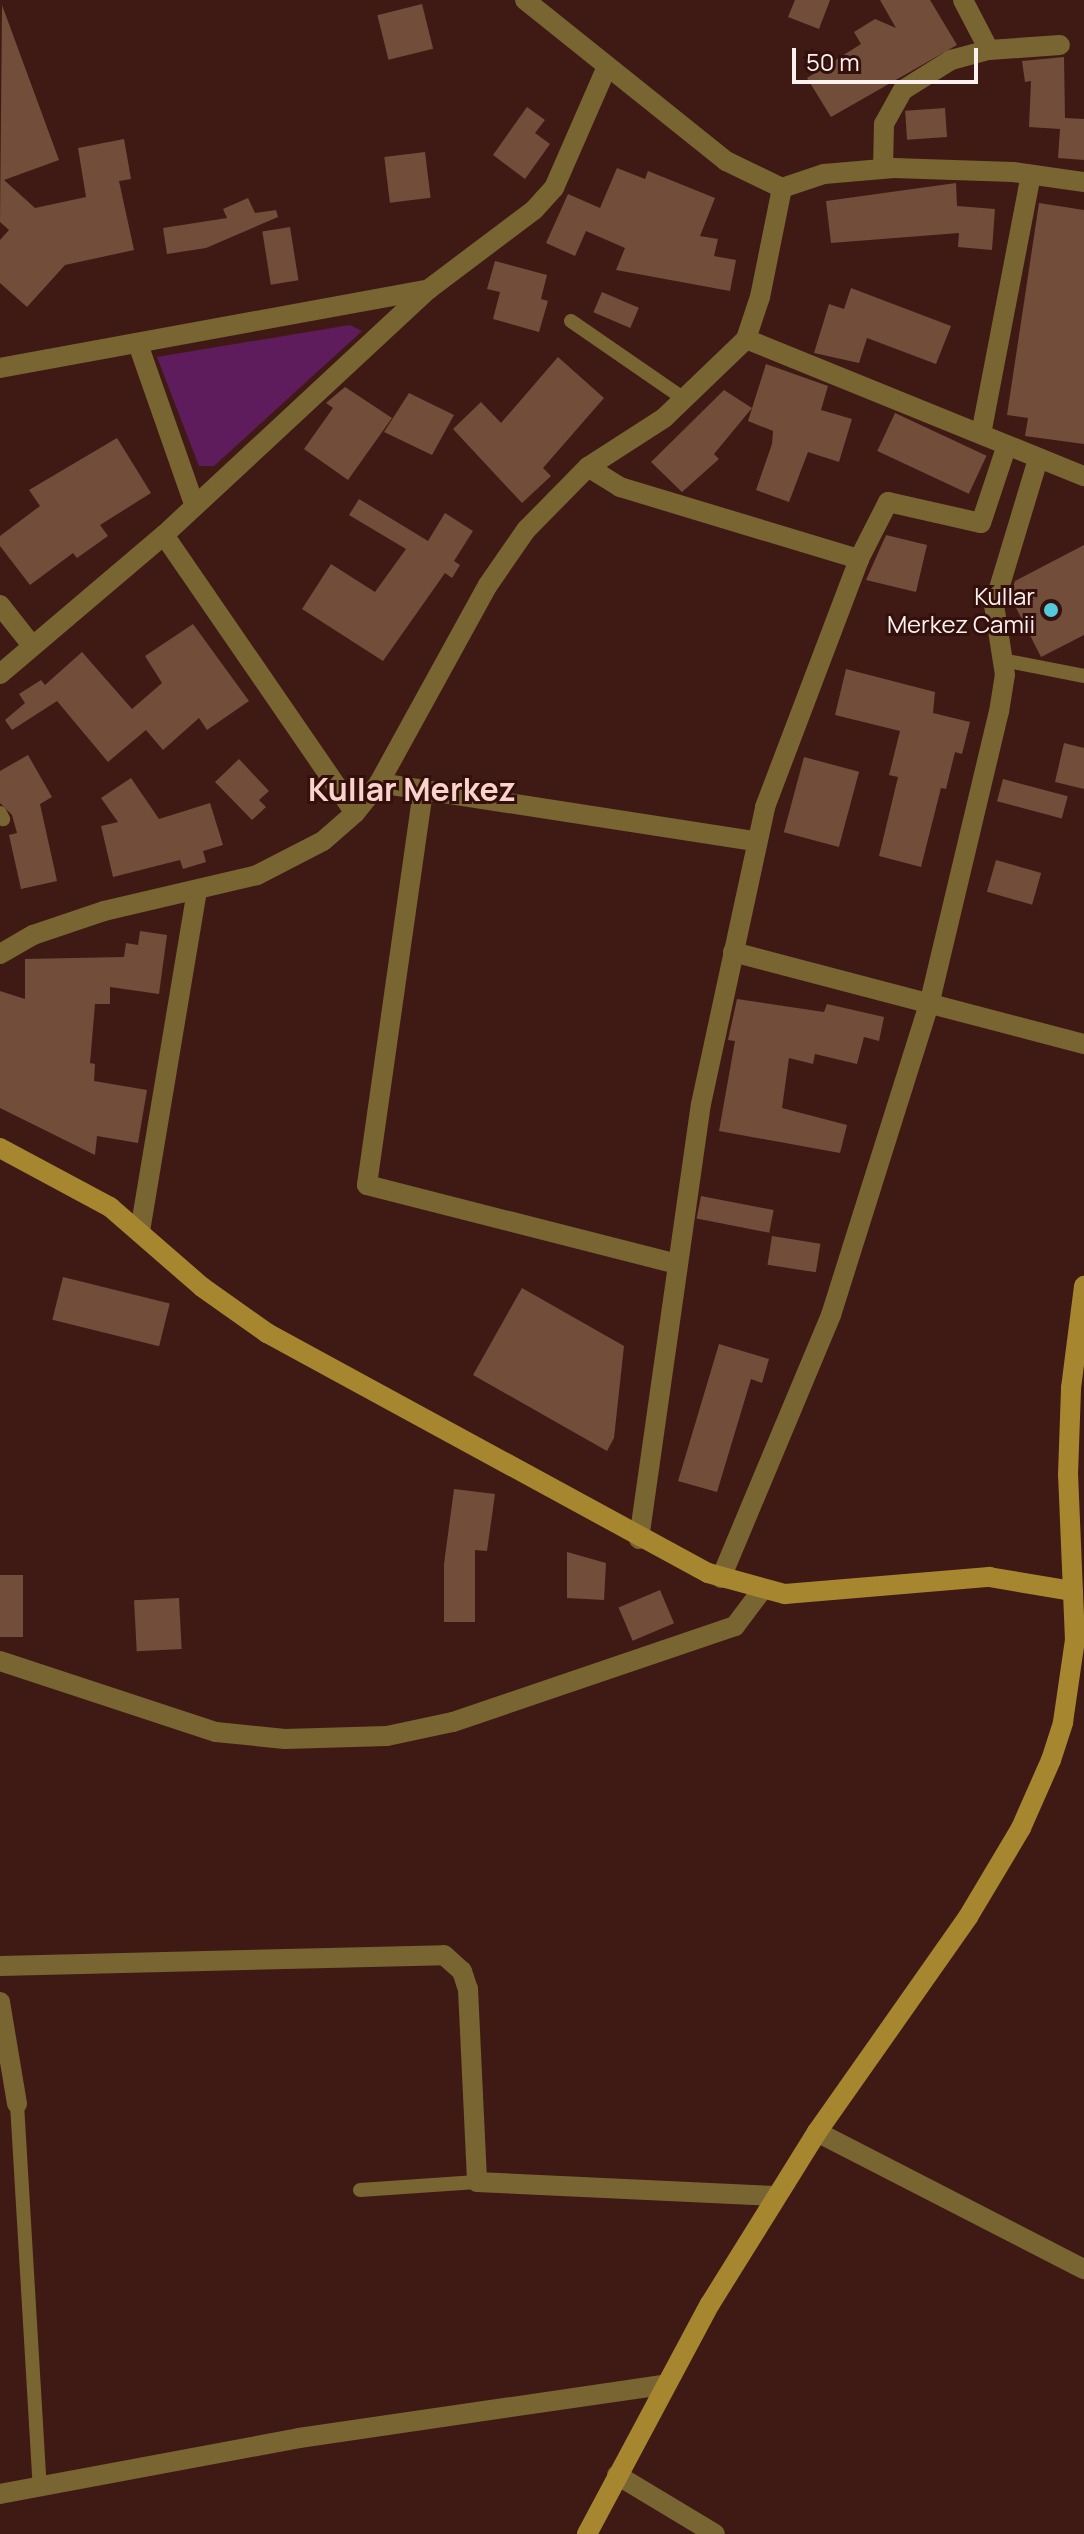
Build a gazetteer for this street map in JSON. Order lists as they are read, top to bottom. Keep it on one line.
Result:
{"districts":["Kullar Merkez"],"places":["Kullar Merkez Camii"],"scale_bar":"50 m"}
